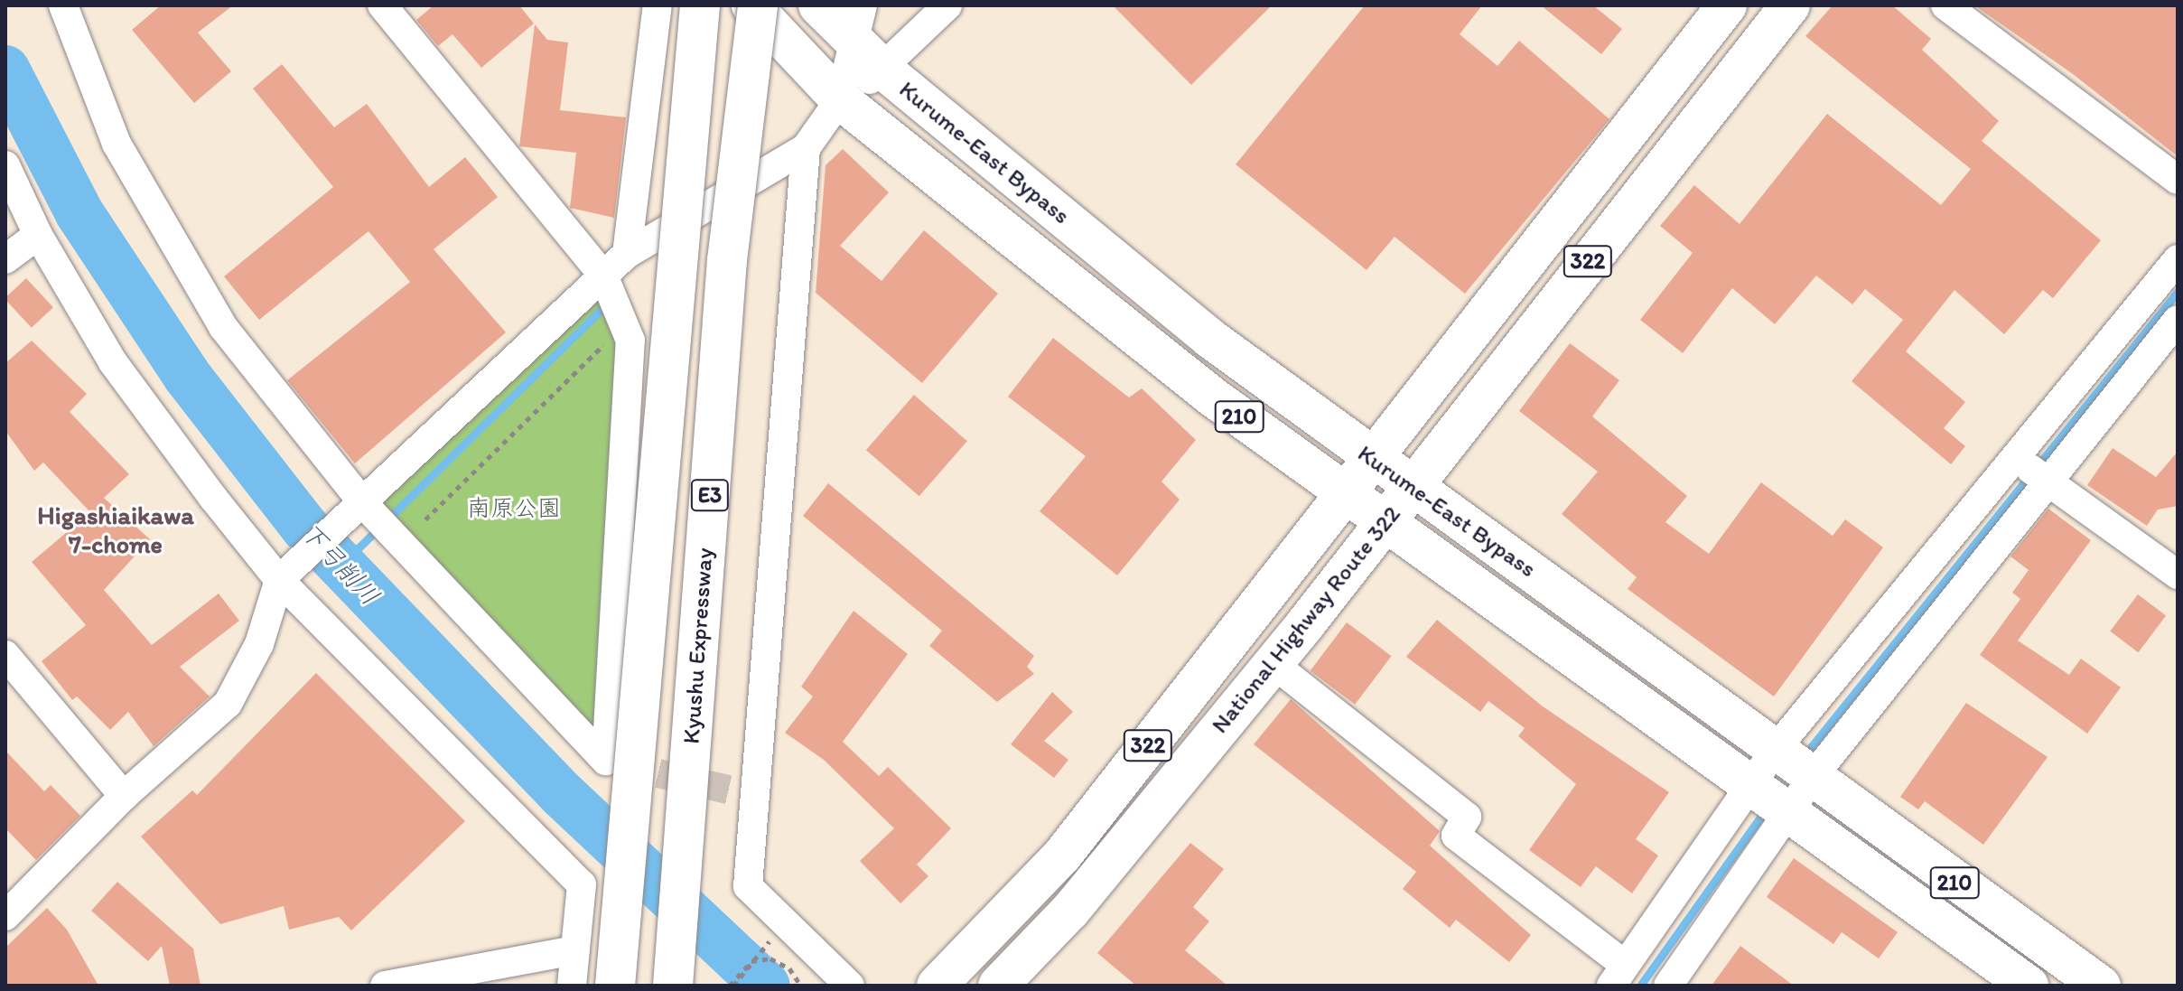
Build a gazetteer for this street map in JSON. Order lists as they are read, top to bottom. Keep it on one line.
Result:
{"streets":{"highway":["Kurume-East Bypass","322","210","E3","National Highway Route 322","Kyushu Expressway"]},"crossings":[["Kurume-East Bypass","National Highway Route 322"]],"districts":["Higashiaikawa 7-chome"],"water":["下弓削川"],"parks":["南原公園"]}
